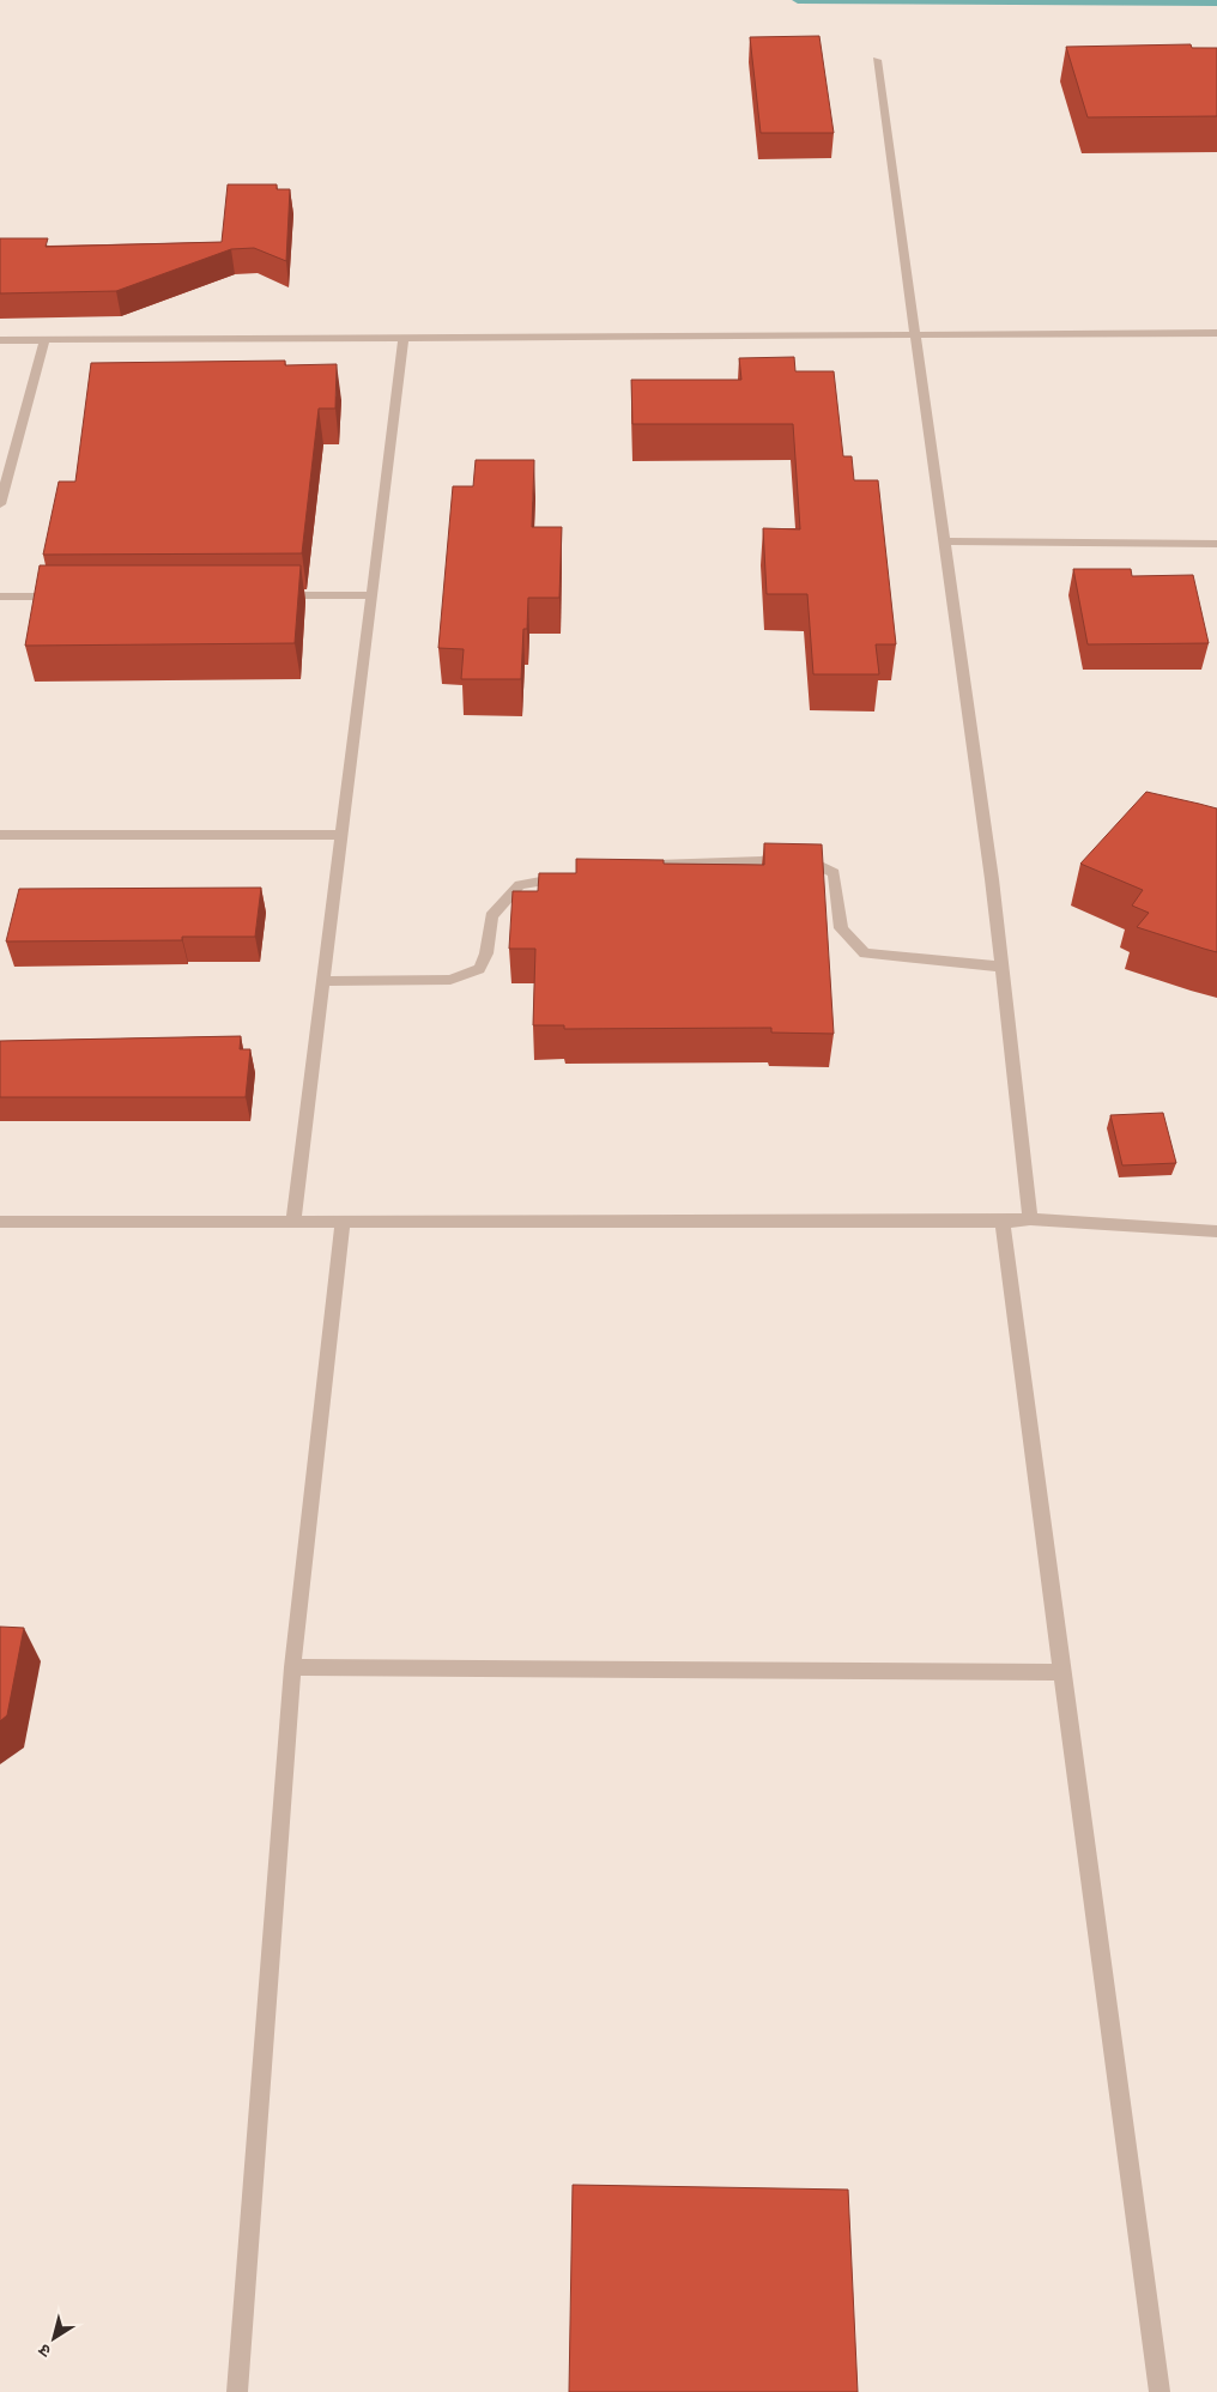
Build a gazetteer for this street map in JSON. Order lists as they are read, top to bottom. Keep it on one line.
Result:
{"north":"bottom left"}
